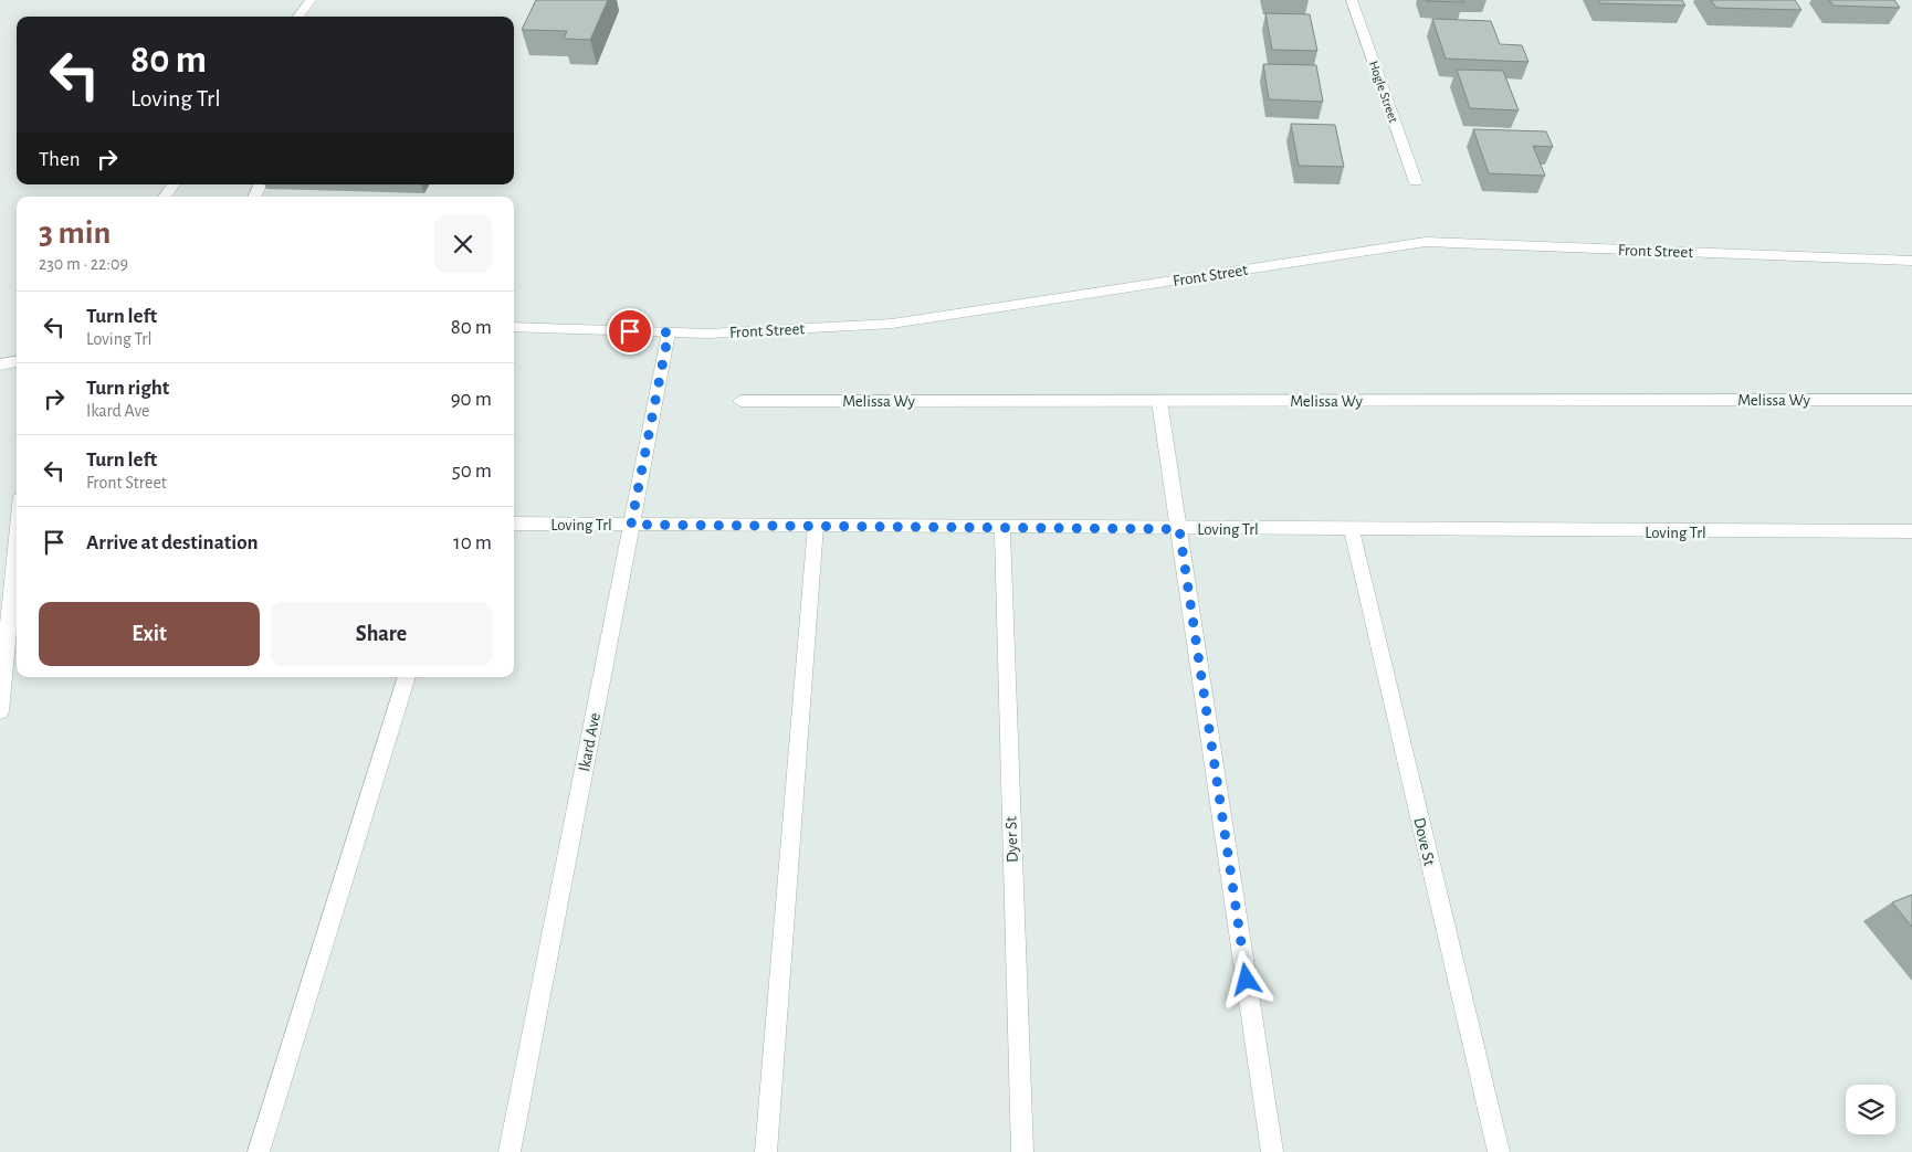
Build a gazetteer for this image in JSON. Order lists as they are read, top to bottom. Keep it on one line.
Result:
{"streets":{"street":["Hogle Street","Front Street","Melissa Wy","Loving Trl","Ikard Ave","Dyer St","Dove St"]},"crossings":[["Front Street","Ikard Ave"],["Loving Trl","Ikard Ave"],["Loving Trl","Dyer St"],["Loving Trl","Dove St"]],"page":{"turn":["80 m","Loving Trl"],"then":"Then","heading":["3 min","230 m · 22:09"],"list":[{"name":"Turn left","note":"Loving Trl","value":"80 m"},{"name":"Turn right","note":"Ikard Ave","value":"90 m"},{"name":"Turn left","note":"Front Street","value":"50 m"},{"name":"Arrive at destination","value":"10 m"}],"buttons":["Exit","Share"]}}
